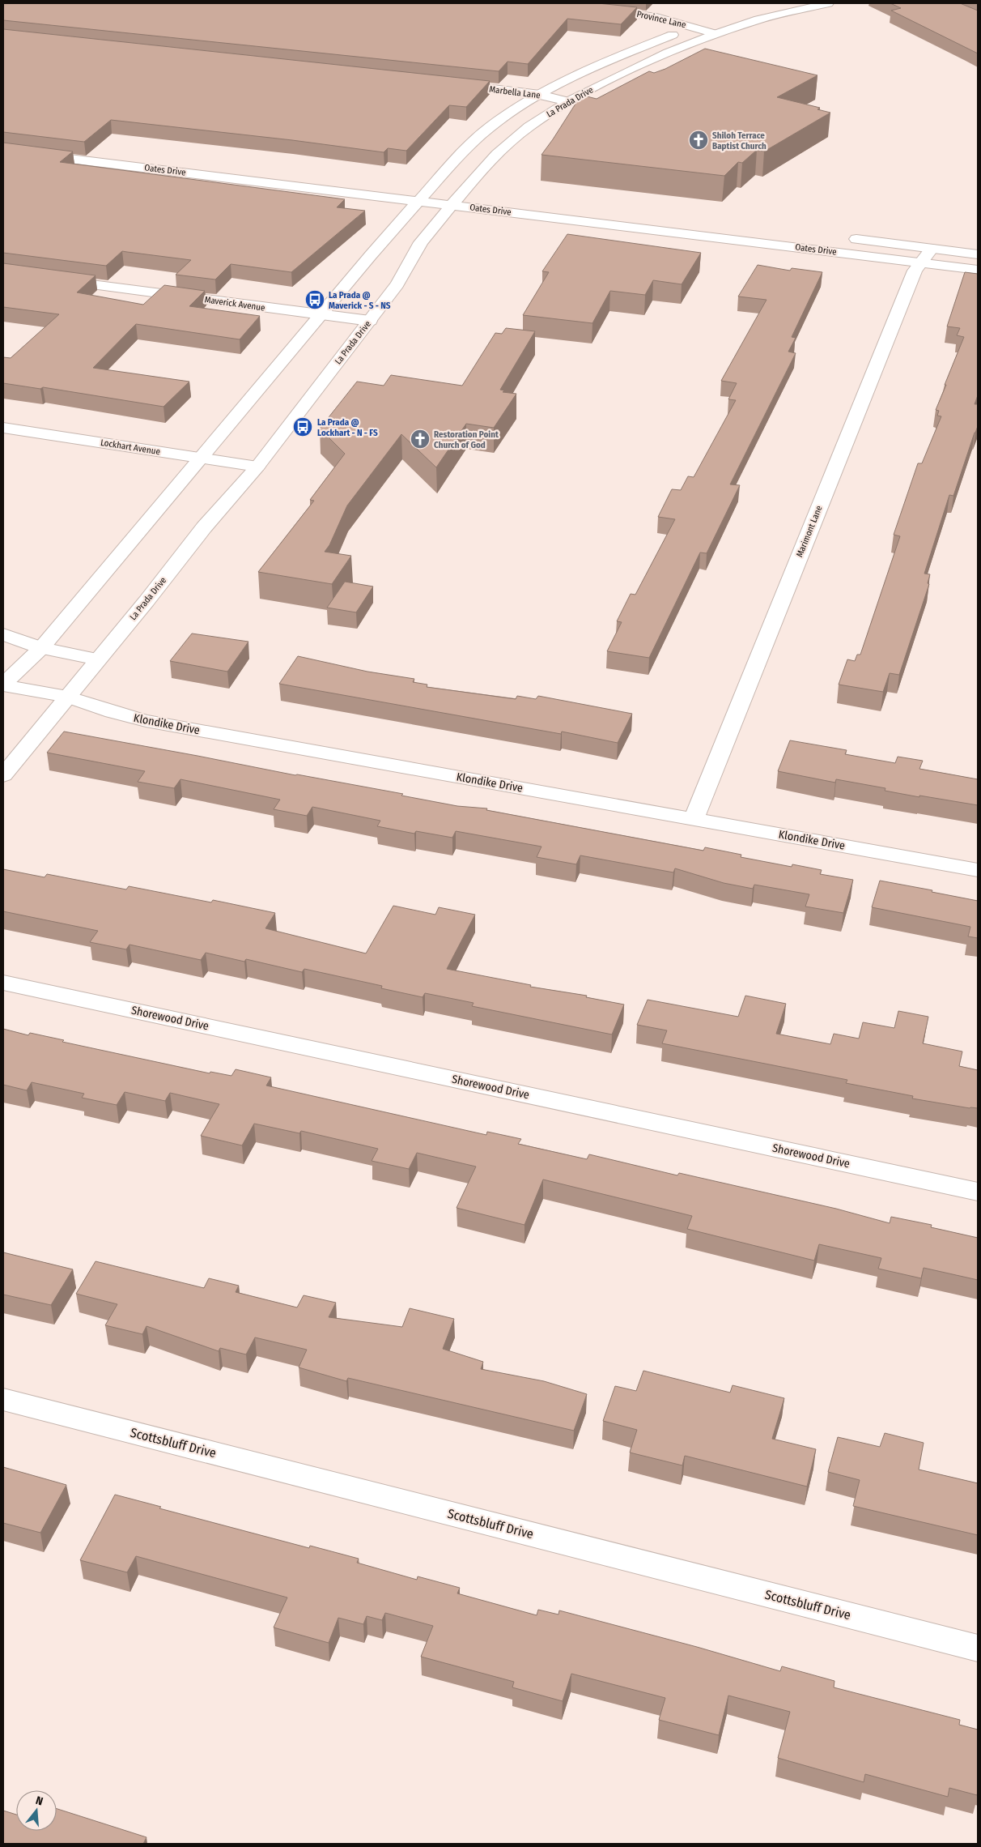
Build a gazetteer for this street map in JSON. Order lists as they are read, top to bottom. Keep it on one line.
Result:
{"streets":{"main road":["Province Lane","Marbella Lane","La Prada Drive","Oates Drive","Maverick Avenue","Lockhart Avenue","Marimont Lane","Klondike Drive","Shorewood Drive","Scottsbluff Drive"]},"crossings":[["Province Lane","La Prada Drive"],["Marbella Lane","La Prada Drive"],["La Prada Drive","Oates Drive"],["La Prada Drive","Maverick Avenue"],["La Prada Drive","Lockhart Avenue"],["La Prada Drive","Klondike Drive"],["Oates Drive","Marimont Lane"],["Marimont Lane","Klondike Drive"]],"places":{"church":["Shiloh Terrace Baptist Church","Restoration Point Church of God"],"bus stop":["La Prada @ Maverick - S - NS","La Prada @ Lockhart - N - FS"]},"north":"top"}
